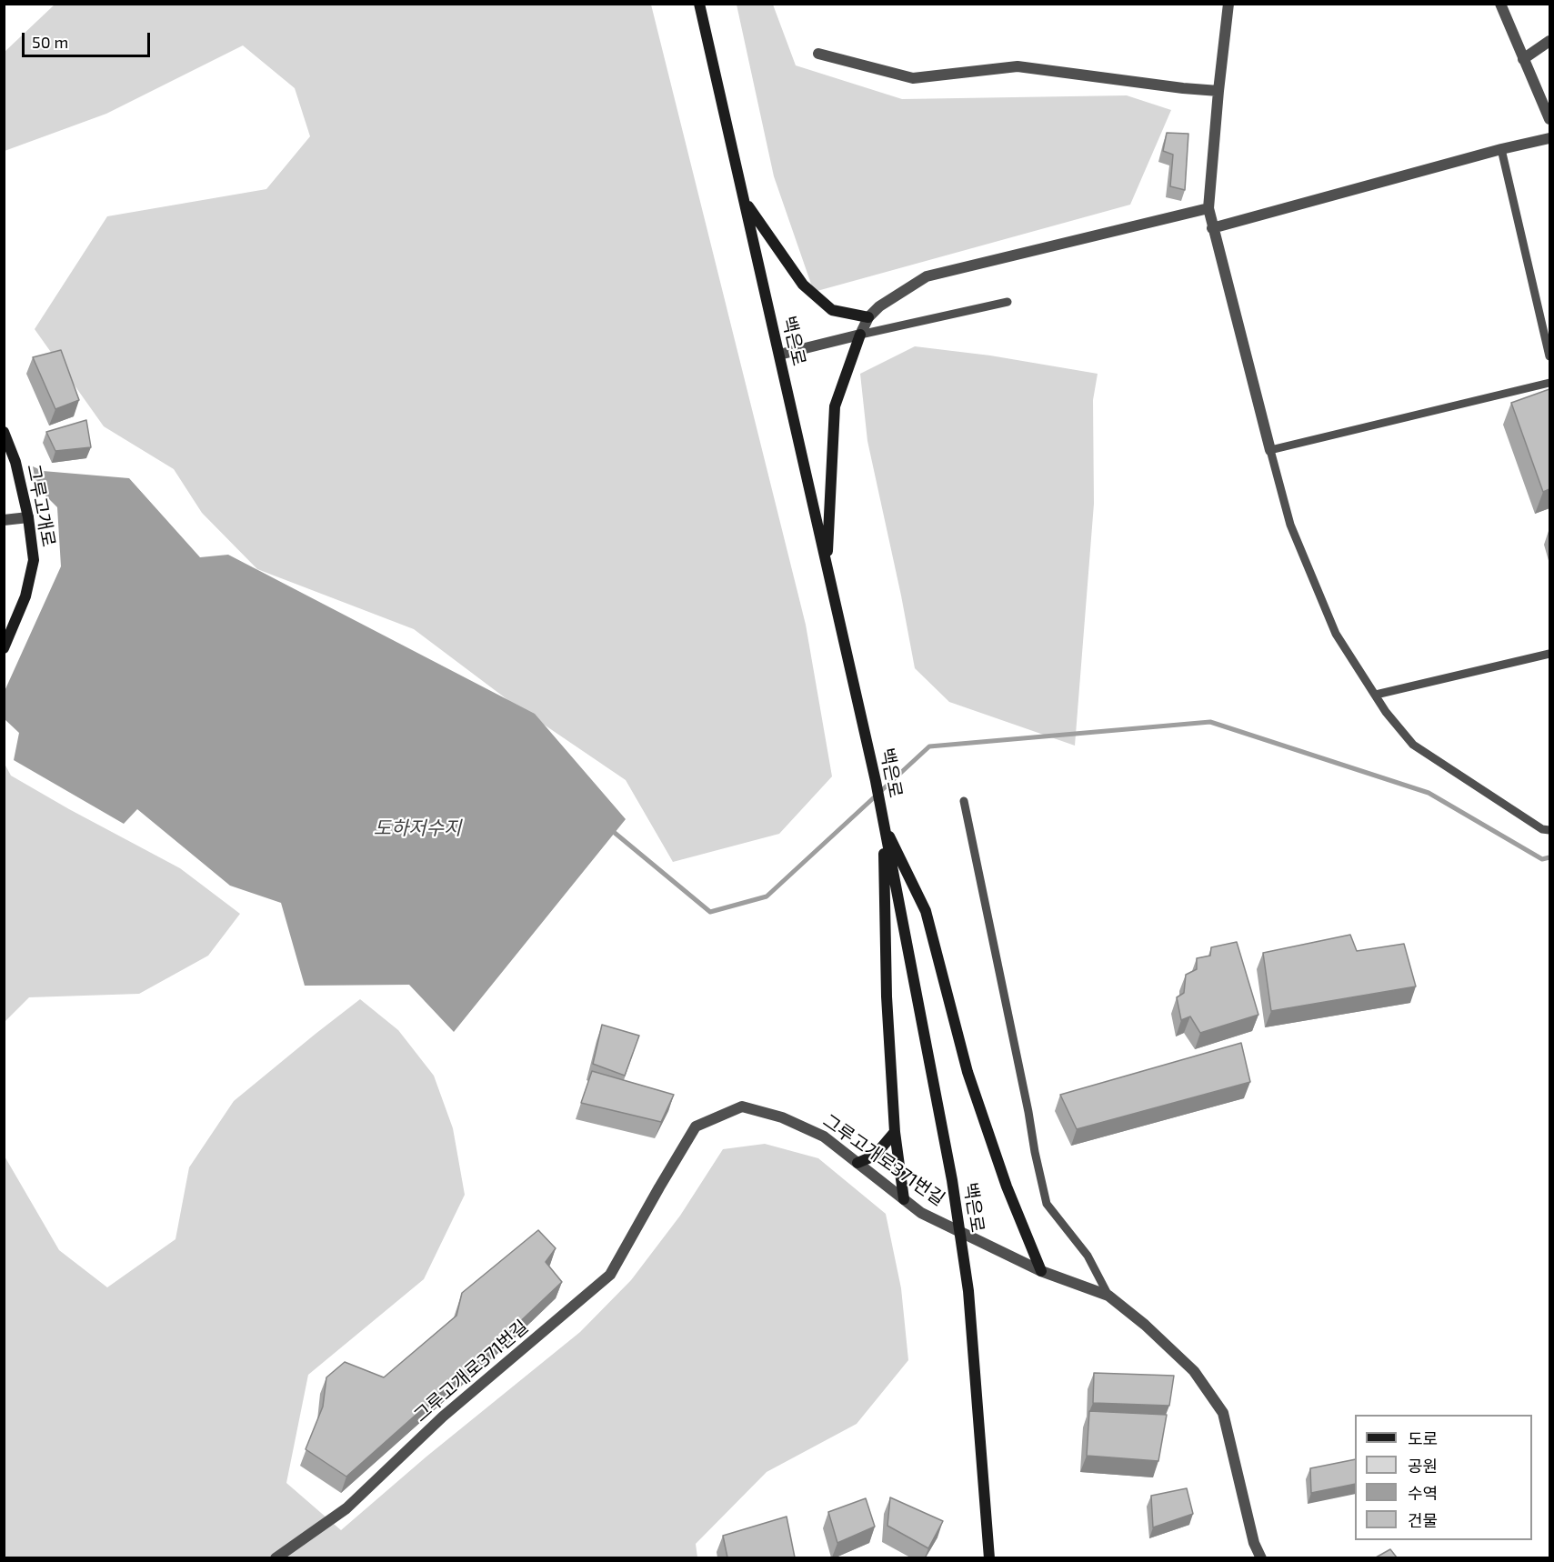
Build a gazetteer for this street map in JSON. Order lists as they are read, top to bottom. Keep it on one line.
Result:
{"streets":{"main road":["백은로","그루고개로"],"street":["그루고개로371번길"]},"water":["도하저수지"],"legend":["도로","공원","수역","건물"],"scale_bar":"50 m"}
